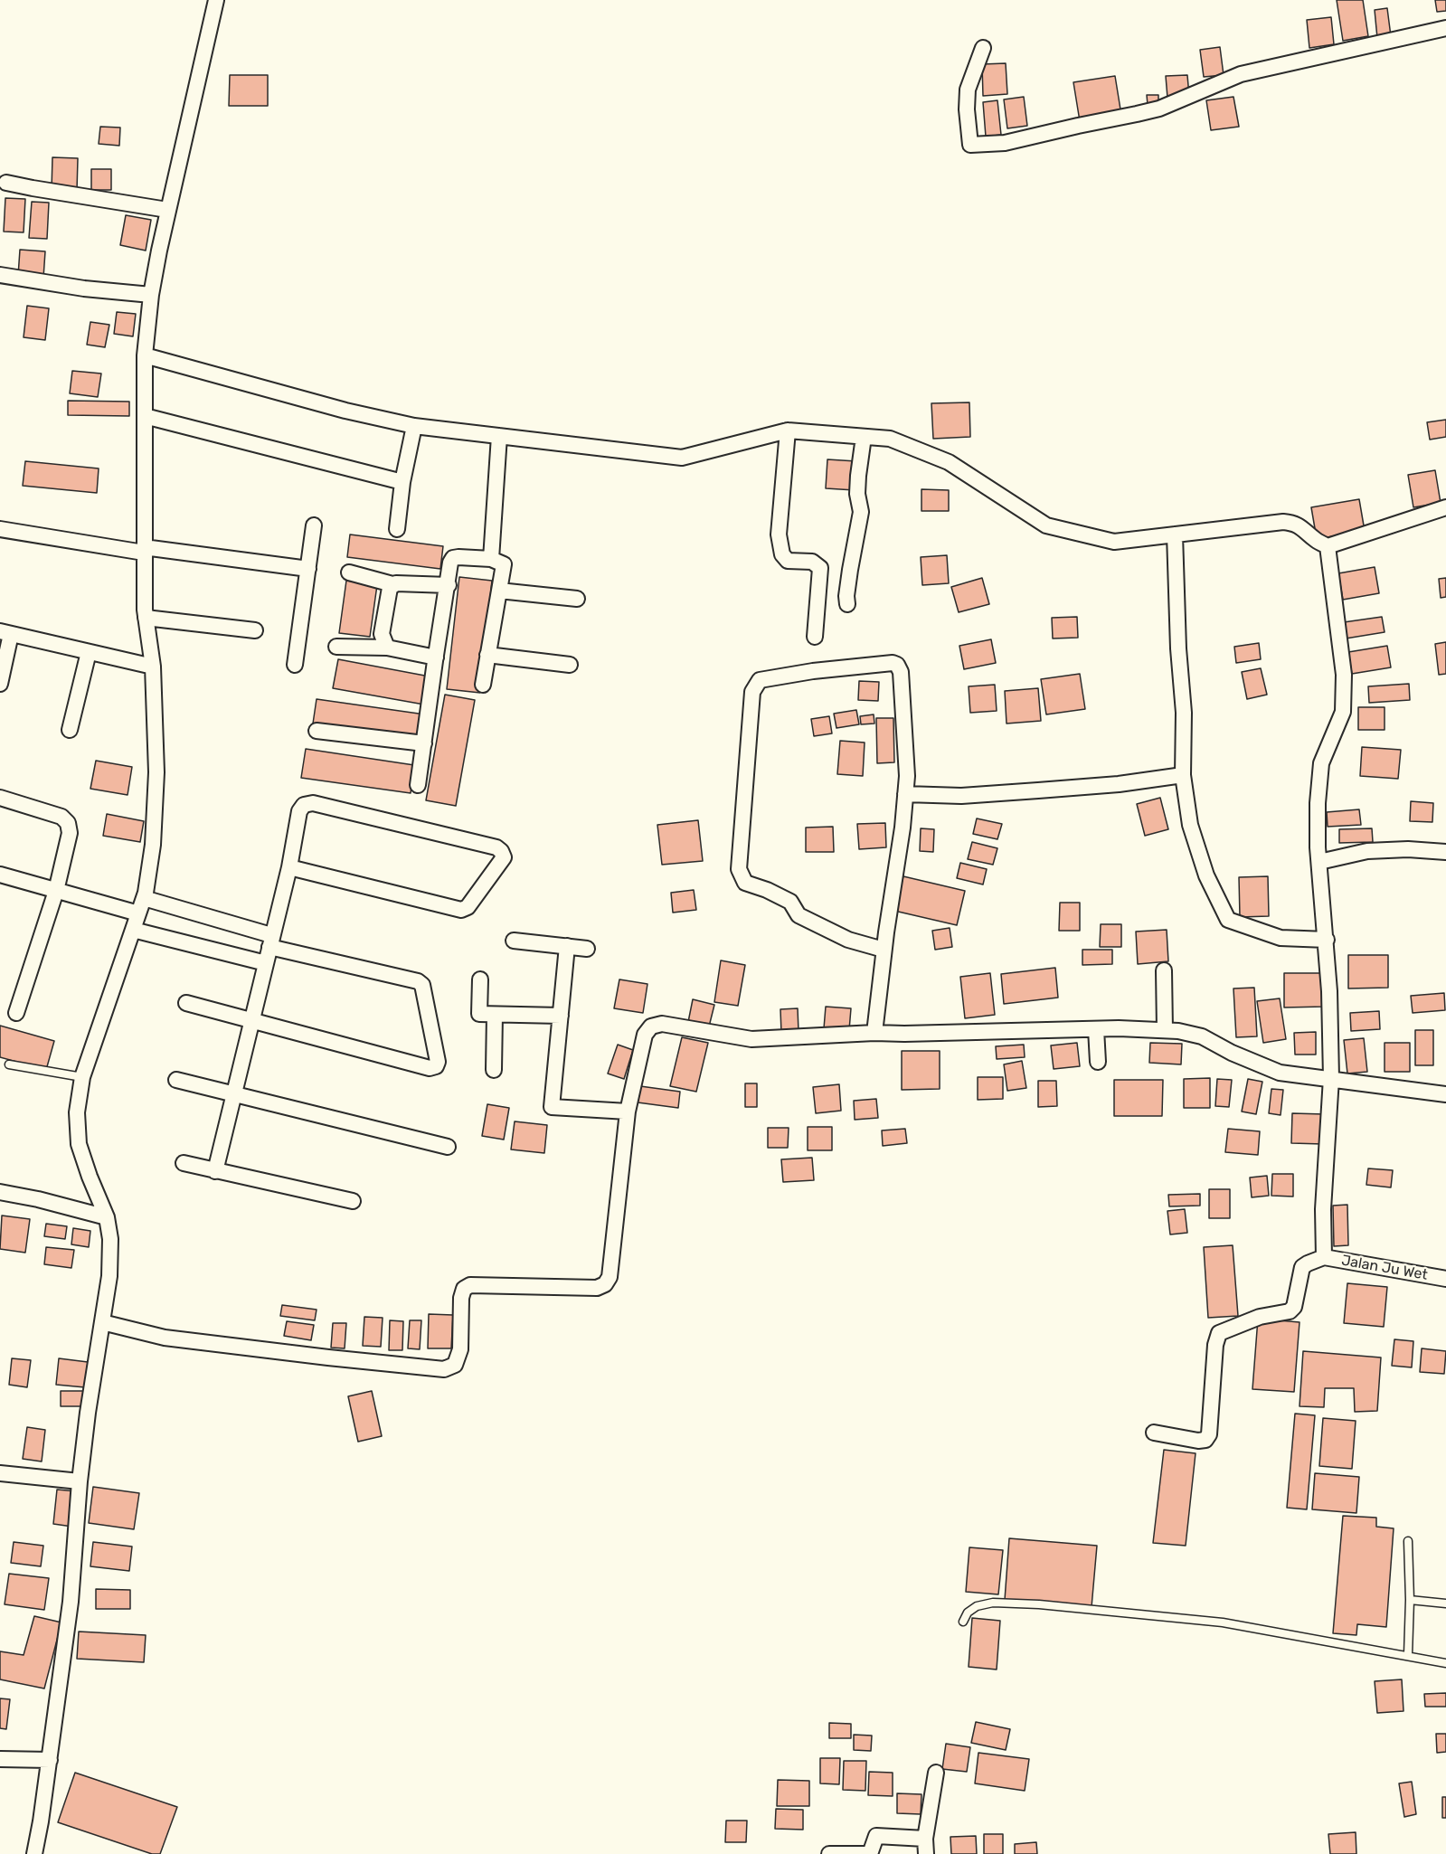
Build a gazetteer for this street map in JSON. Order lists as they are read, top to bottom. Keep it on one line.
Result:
{"streets":{"street":["Jalan Ju Wet"]}}
